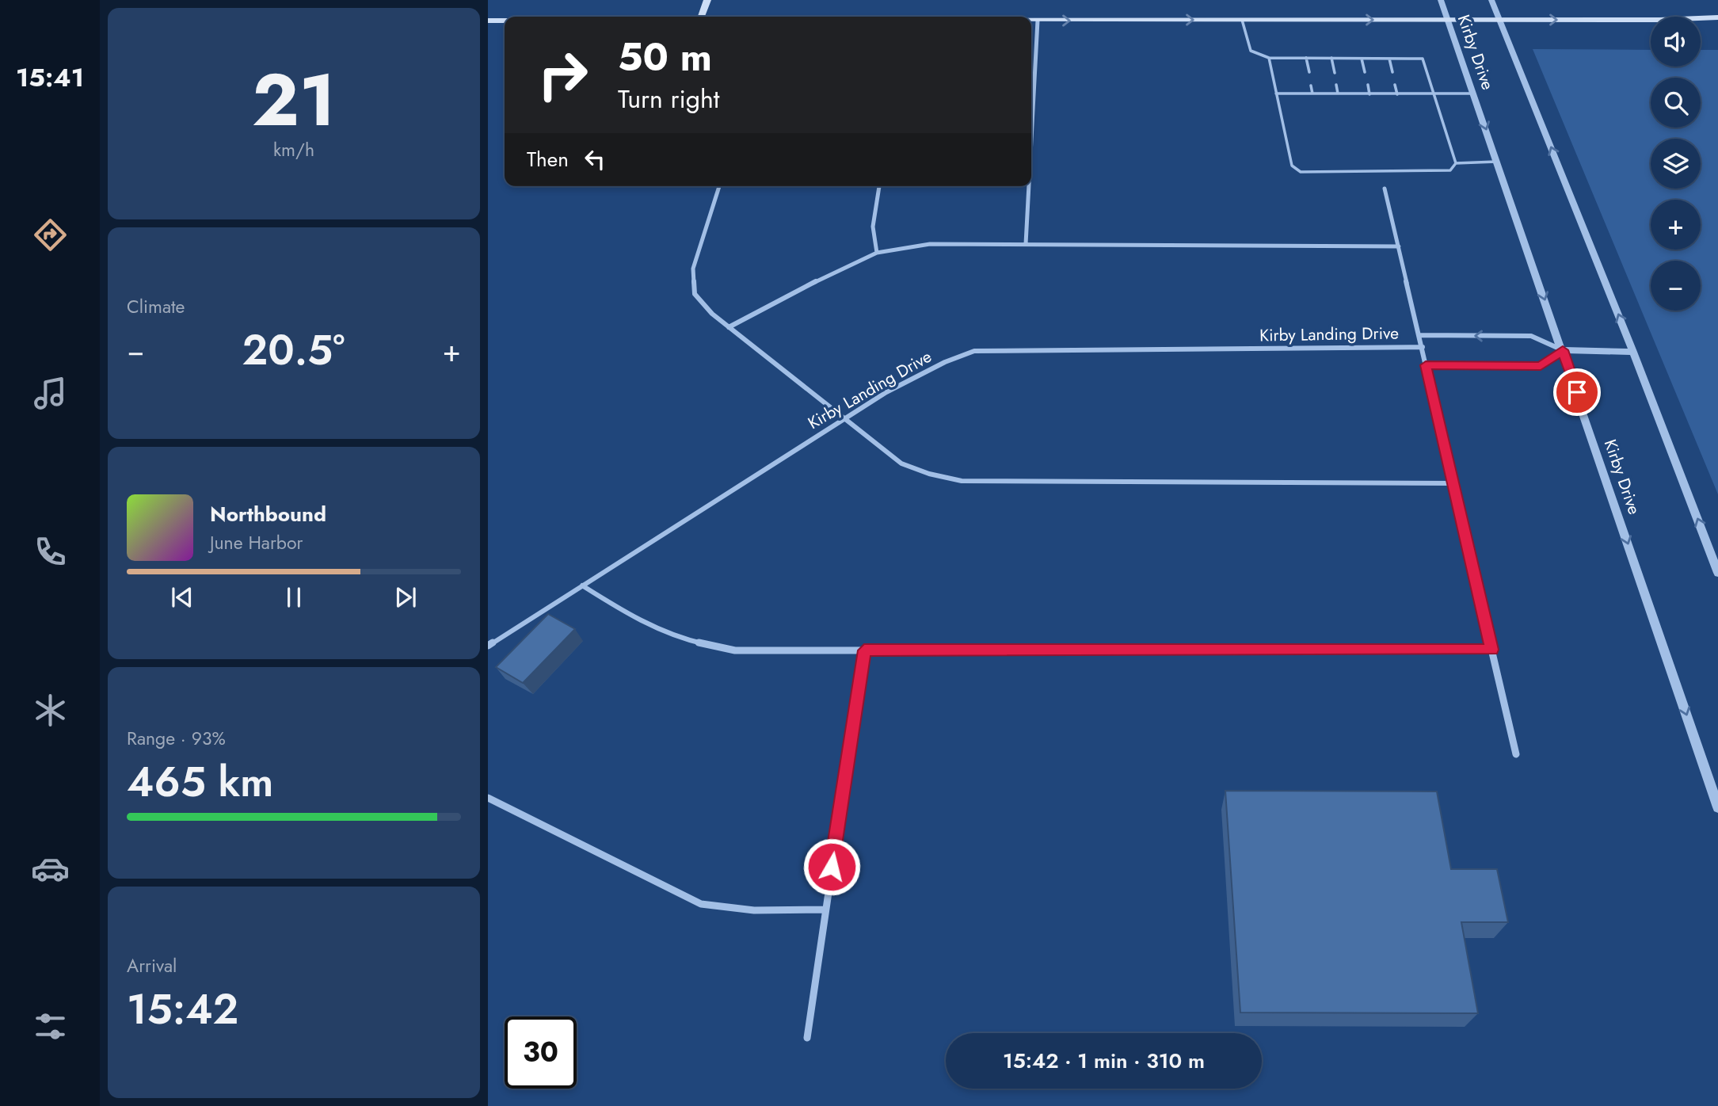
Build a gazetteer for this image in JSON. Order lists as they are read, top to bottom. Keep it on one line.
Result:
{"streets":{"street":["Kirby Drive","Kirby Landing Drive"]},"crossings":[["Kirby Drive","Kirby Landing Drive"]],"page":{"tabs":"15:41","tile":[["21","km/h"],"Climate",["Range · 93%","465 km"],["Arrival","15:42"]],"map_buttons":["+","−"],"turn":["50 m","Turn right"],"then":"Then","heat":["−","20.5°","+"],"song":["Northbound","June Harbor"],"limit":"30","trip":"15:42 · 1 min · 310 m"}}
